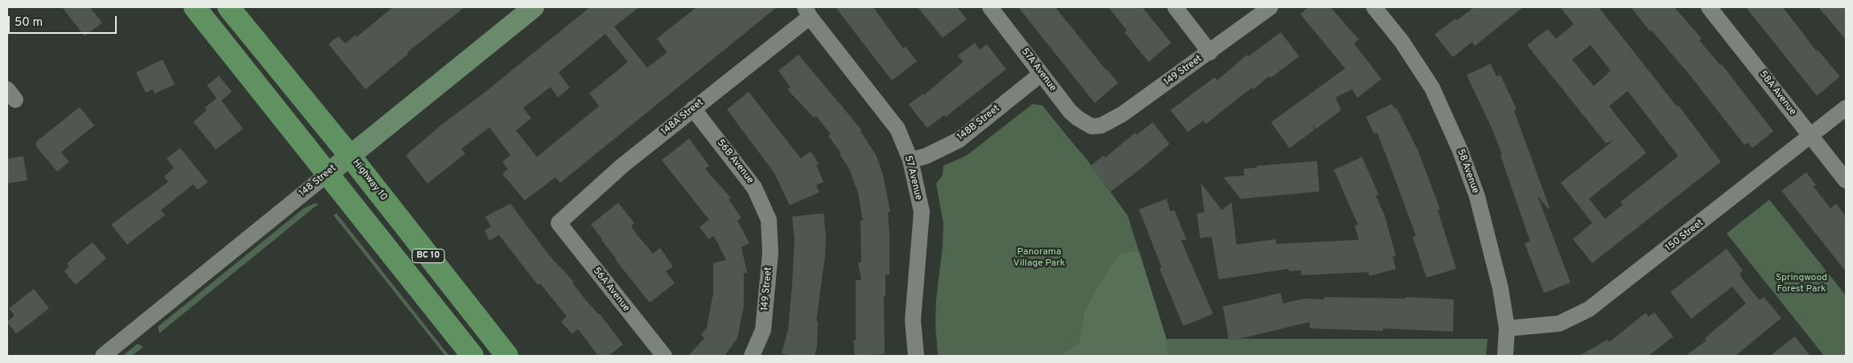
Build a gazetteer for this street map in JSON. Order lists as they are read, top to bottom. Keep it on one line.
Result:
{"streets":{"highway":["Highway 10","BC 10"],"main road":["148 Street"],"street":["57A Avenue","149 Street","58A Avenue","148A Street","148B Street","56B Avenue","58 Avenue","57 Avenue","150 Street","56A Avenue"]},"crossings":[["57A Avenue","149 Street"],["57A Avenue","148B Street"],["149 Street","56B Avenue"],["58A Avenue","150 Street"],["148A Street","56B Avenue"],["148A Street","57 Avenue"],["148A Street","56A Avenue"],["148B Street","57 Avenue"],["58 Avenue","150 Street"],["Highway 10","148 Street"],["148 Street","BC 10"]],"parks":["Panorama Village Park","Springwood Forest Park"],"scale_bar":"50 m"}
